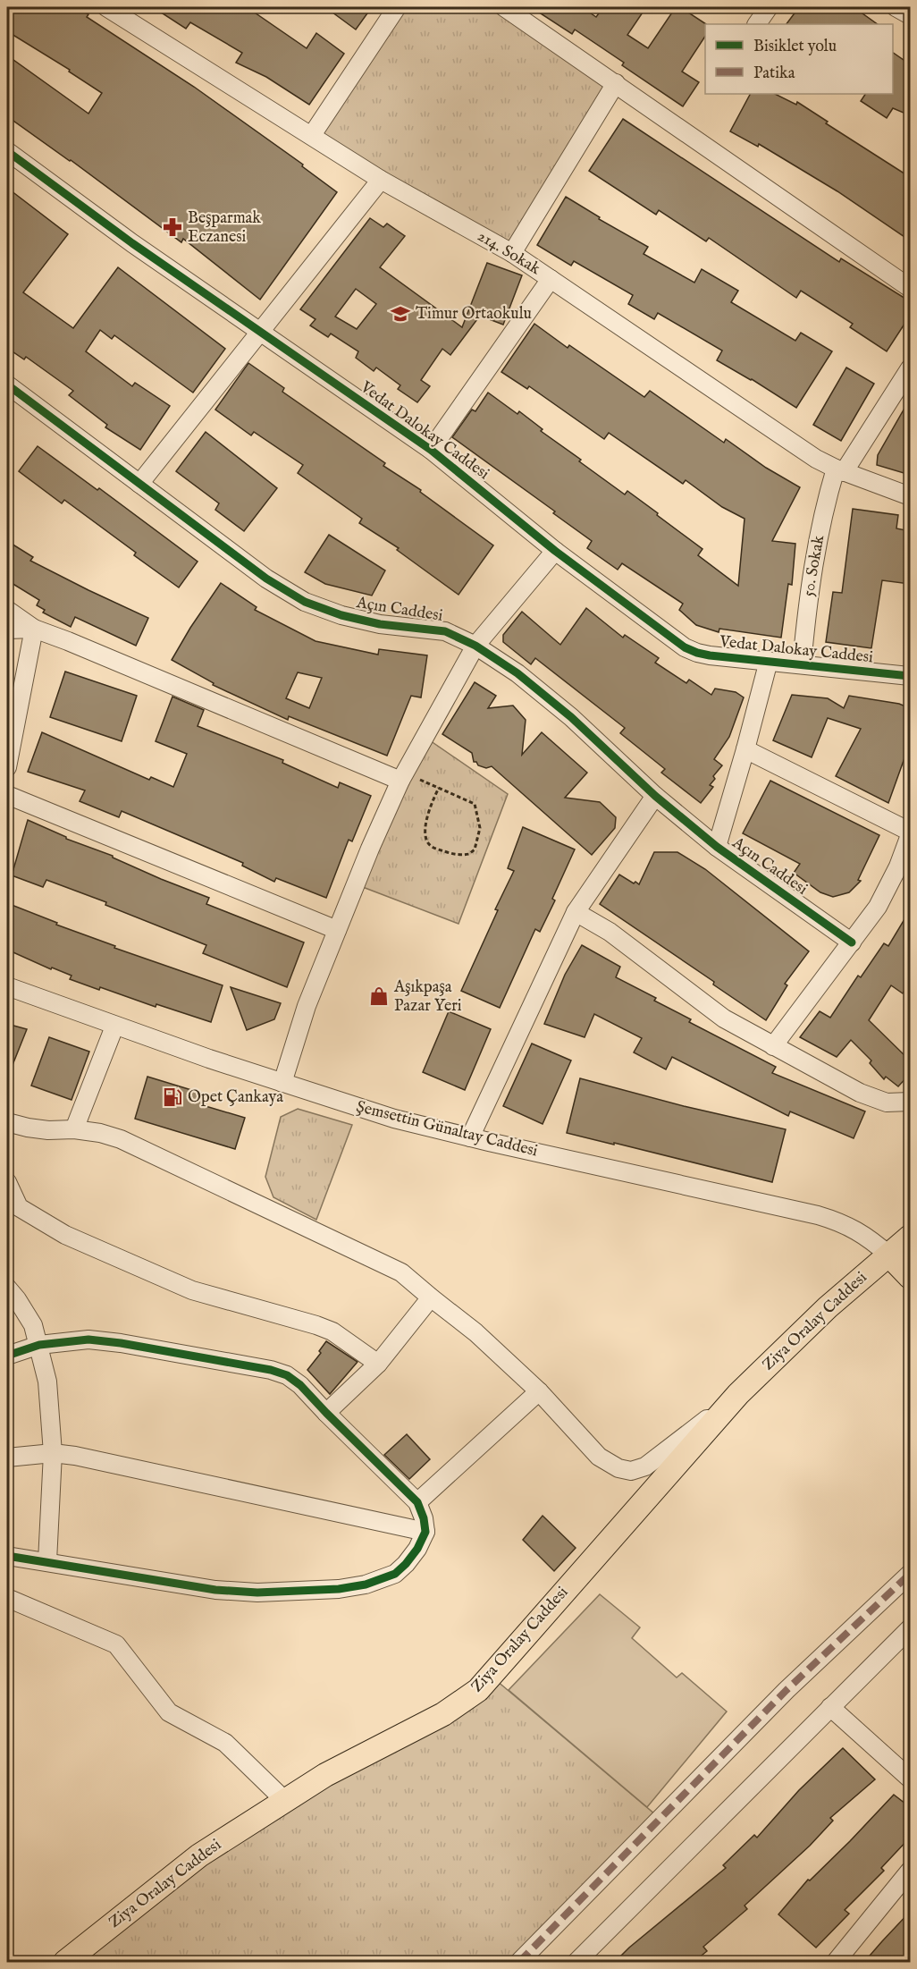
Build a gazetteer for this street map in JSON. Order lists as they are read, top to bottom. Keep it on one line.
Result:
{"streets":{"main road":["Ziya Oralay Caddesi"],"street":["214. Sokak","Vedat Dalokay Caddesi","50. Sokak","Açın Caddesi","Şemsettin Günaltay Caddesi"]},"crossings":[["214. Sokak","50. Sokak"],["Vedat Dalokay Caddesi","50. Sokak"],["Şemsettin Günaltay Caddesi","Ziya Oralay Caddesi"]],"places":{"pharmacy":["Beşparmak Eczanesi"],"school or university":["Timur Ortaokulu"],"shop":["Aşıkpaşa Pazar Yeri"],"fuel station":["Opet Çankaya"]},"legend":["Bisiklet yolu","Patika"]}
